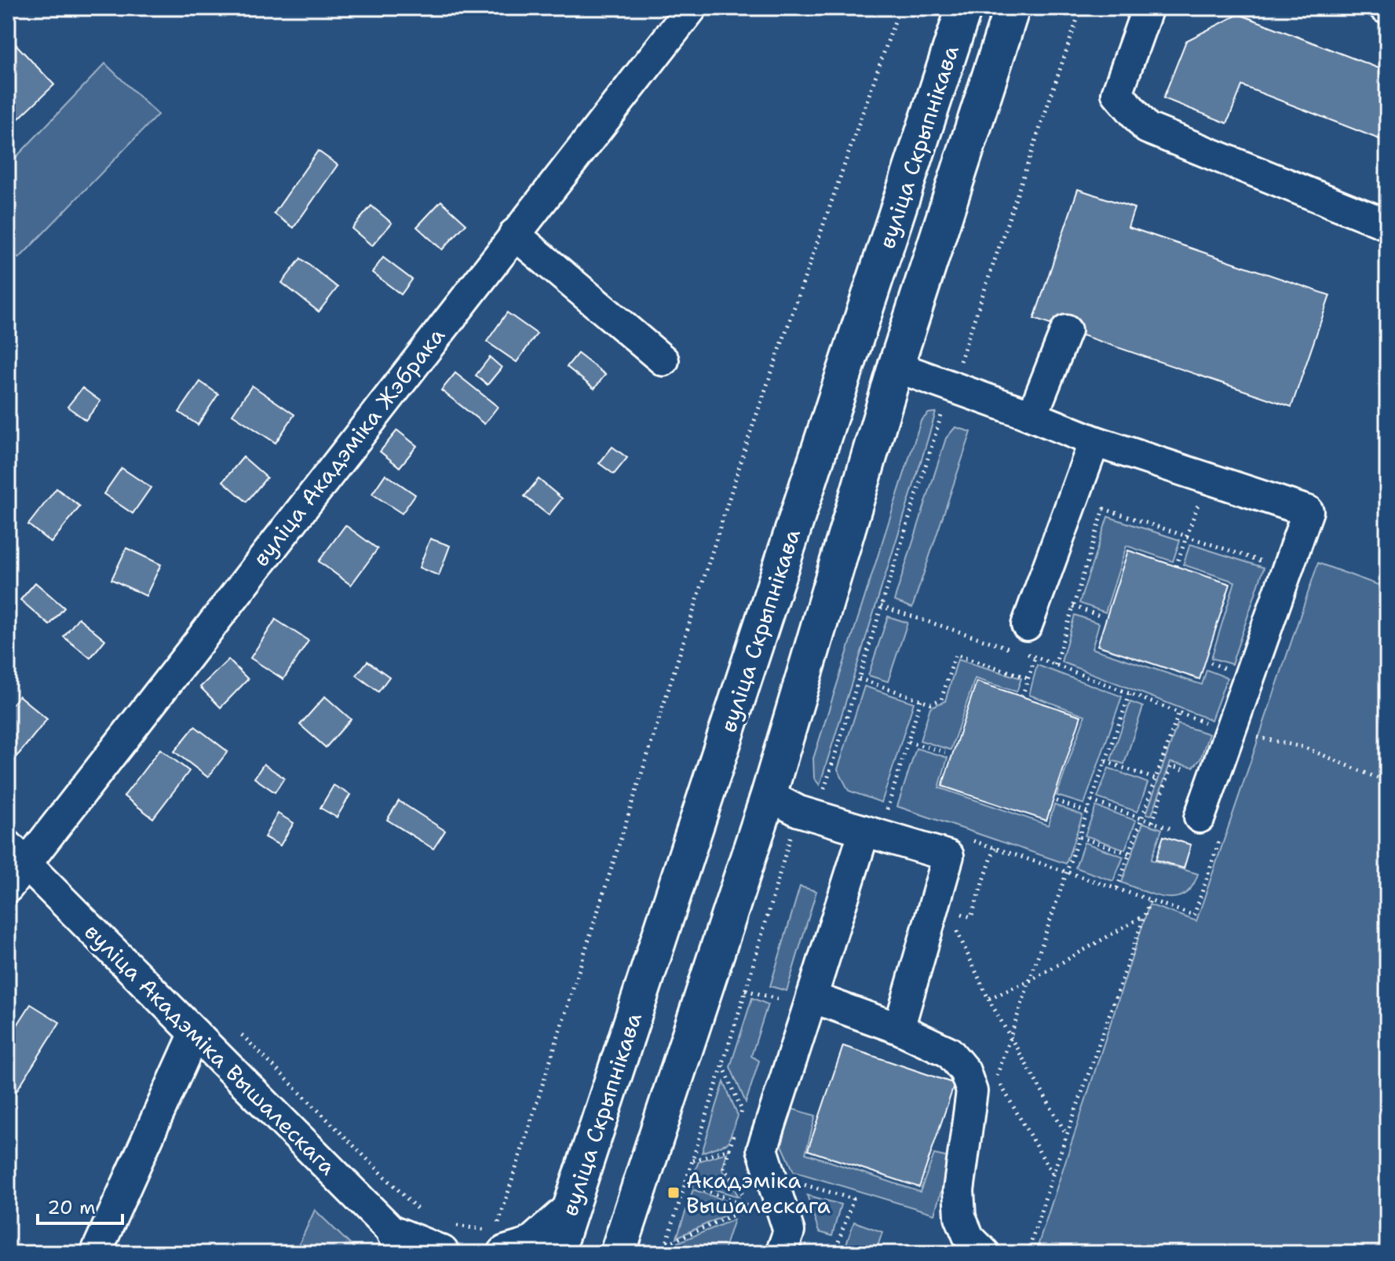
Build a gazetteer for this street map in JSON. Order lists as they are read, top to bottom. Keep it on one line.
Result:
{"streets":{"main road":["вуліца Скрыпнікава"],"street":["вуліца Акадэміка Жэбрака","вуліца Акадэміка Вышалескага"]},"crossings":[["вуліца Акадэміка Жэбрака","вуліца Акадэміка Вышалескага"]],"places":{"transit":["Акадэміка Вышалескага"]},"scale_bar":"20 m"}
